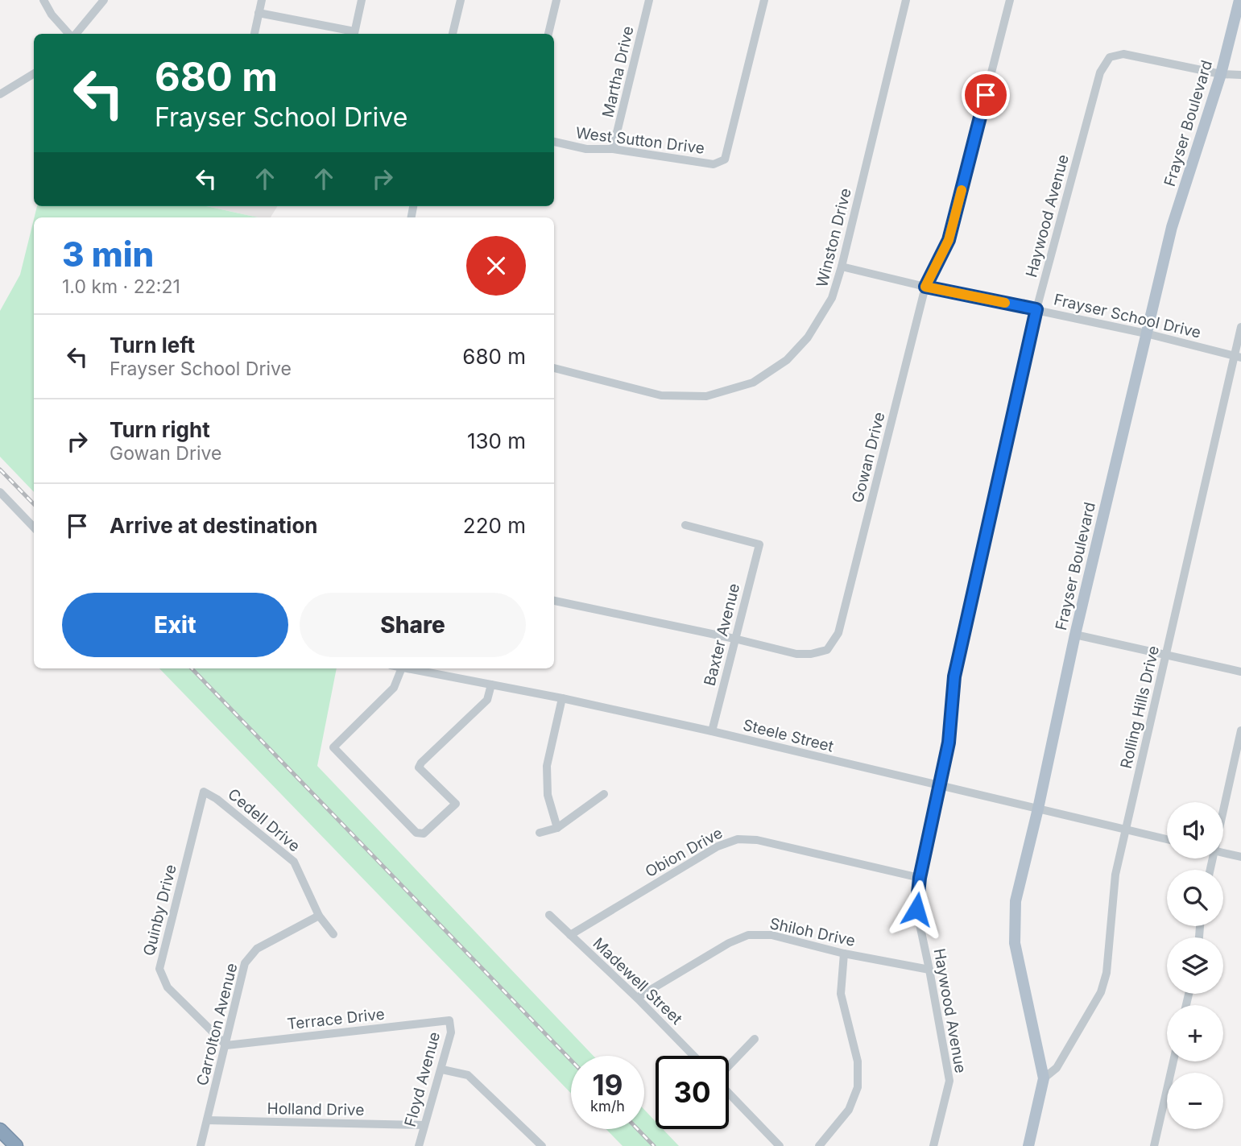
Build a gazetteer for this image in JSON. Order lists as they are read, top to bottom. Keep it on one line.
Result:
{"streets":{"main road":["Frayser Boulevard"],"street":["Martha Drive","West Sutton Drive","Haywood Avenue","Winston Drive","Frayser School Drive","Gowan Drive","Baxter Avenue","Rolling Hills Drive","Steele Street","Cedell Drive","Obion Drive","Quinby Drive","Shiloh Drive","Madewell Street","Terrace Drive","Carrolton Avenue","Floyd Avenue","Holland Drive"]},"crossings":[["Martha Drive","West Sutton Drive"],["Frayser Boulevard","Haywood Avenue"],["Frayser Boulevard","Frayser School Drive"],["Frayser Boulevard","Rolling Hills Drive"],["Frayser Boulevard","Steele Street"],["Haywood Avenue","Frayser School Drive"],["Haywood Avenue","Steele Street"],["Haywood Avenue","Obion Drive"],["Haywood Avenue","Shiloh Drive"],["Winston Drive","Frayser School Drive"],["Frayser School Drive","Gowan Drive"],["Frayser School Drive","Rolling Hills Drive"],["Gowan Drive","Baxter Avenue"],["Baxter Avenue","Steele Street"],["Rolling Hills Drive","Steele Street"],["Cedell Drive","Quinby Drive"],["Cedell Drive","Carrolton Avenue"],["Obion Drive","Madewell Street"],["Quinby Drive","Terrace Drive"],["Quinby Drive","Carrolton Avenue"],["Shiloh Drive","Madewell Street"],["Terrace Drive","Carrolton Avenue"],["Terrace Drive","Floyd Avenue"],["Carrolton Avenue","Holland Drive"],["Floyd Avenue","Holland Drive"]],"page":{"turn":["680 m","Frayser School Drive"],"heading":["3 min","1.0 km · 22:21"],"list":[{"name":"Turn left","note":"Frayser School Drive","value":"680 m"},{"name":"Turn right","note":"Gowan Drive","value":"130 m"},{"name":"Arrive at destination","value":"220 m"}],"buttons":["Exit","Share"],"map_buttons":["+","−"],"speed":"19 km/h","limit":"30"}}
